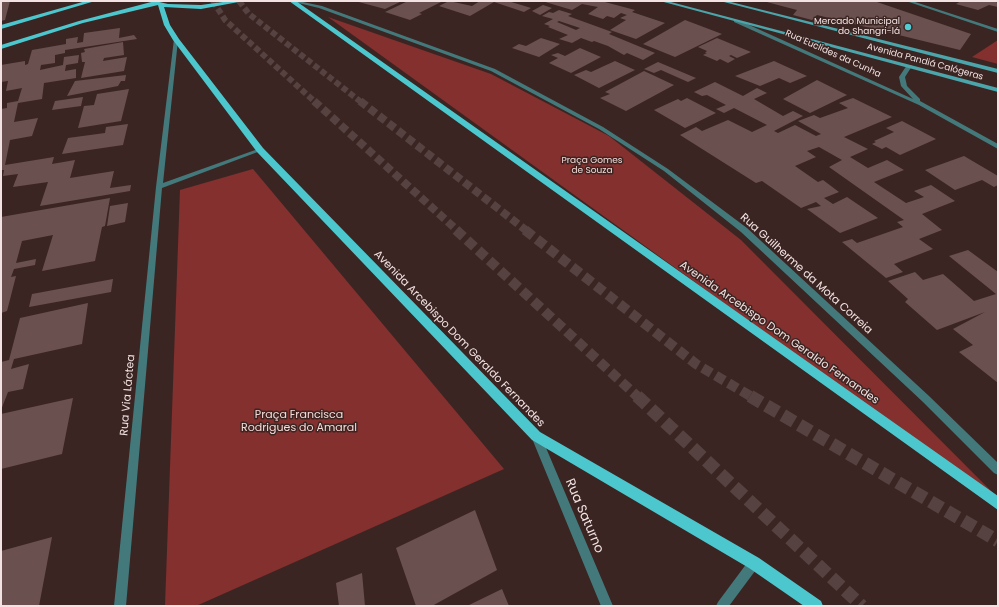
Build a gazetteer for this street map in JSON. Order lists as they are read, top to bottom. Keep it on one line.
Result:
{"streets":{"main road":["Avenida Arcebispo Dom Geraldo Fernandes"],"street":["Rua Euclides da Cunha","Avenida Pandiá Calógeras","Rua Guilherme da Mota Correia","Rua Via Láctea","Rua Saturno"]},"crossings":[["Rua Euclides da Cunha","Avenida Pandiá Calógeras"],["Rua Guilherme da Mota Correia","Avenida Arcebispo Dom Geraldo Fernandes"],["Avenida Arcebispo Dom Geraldo Fernandes","Rua Via Láctea"],["Avenida Arcebispo Dom Geraldo Fernandes","Rua Saturno"]],"parks":["Praça Gomes de Souza","Praça Francisca Rodrigues do Amaral"],"places":["Mercado Municipal do Shangri-lá"]}
